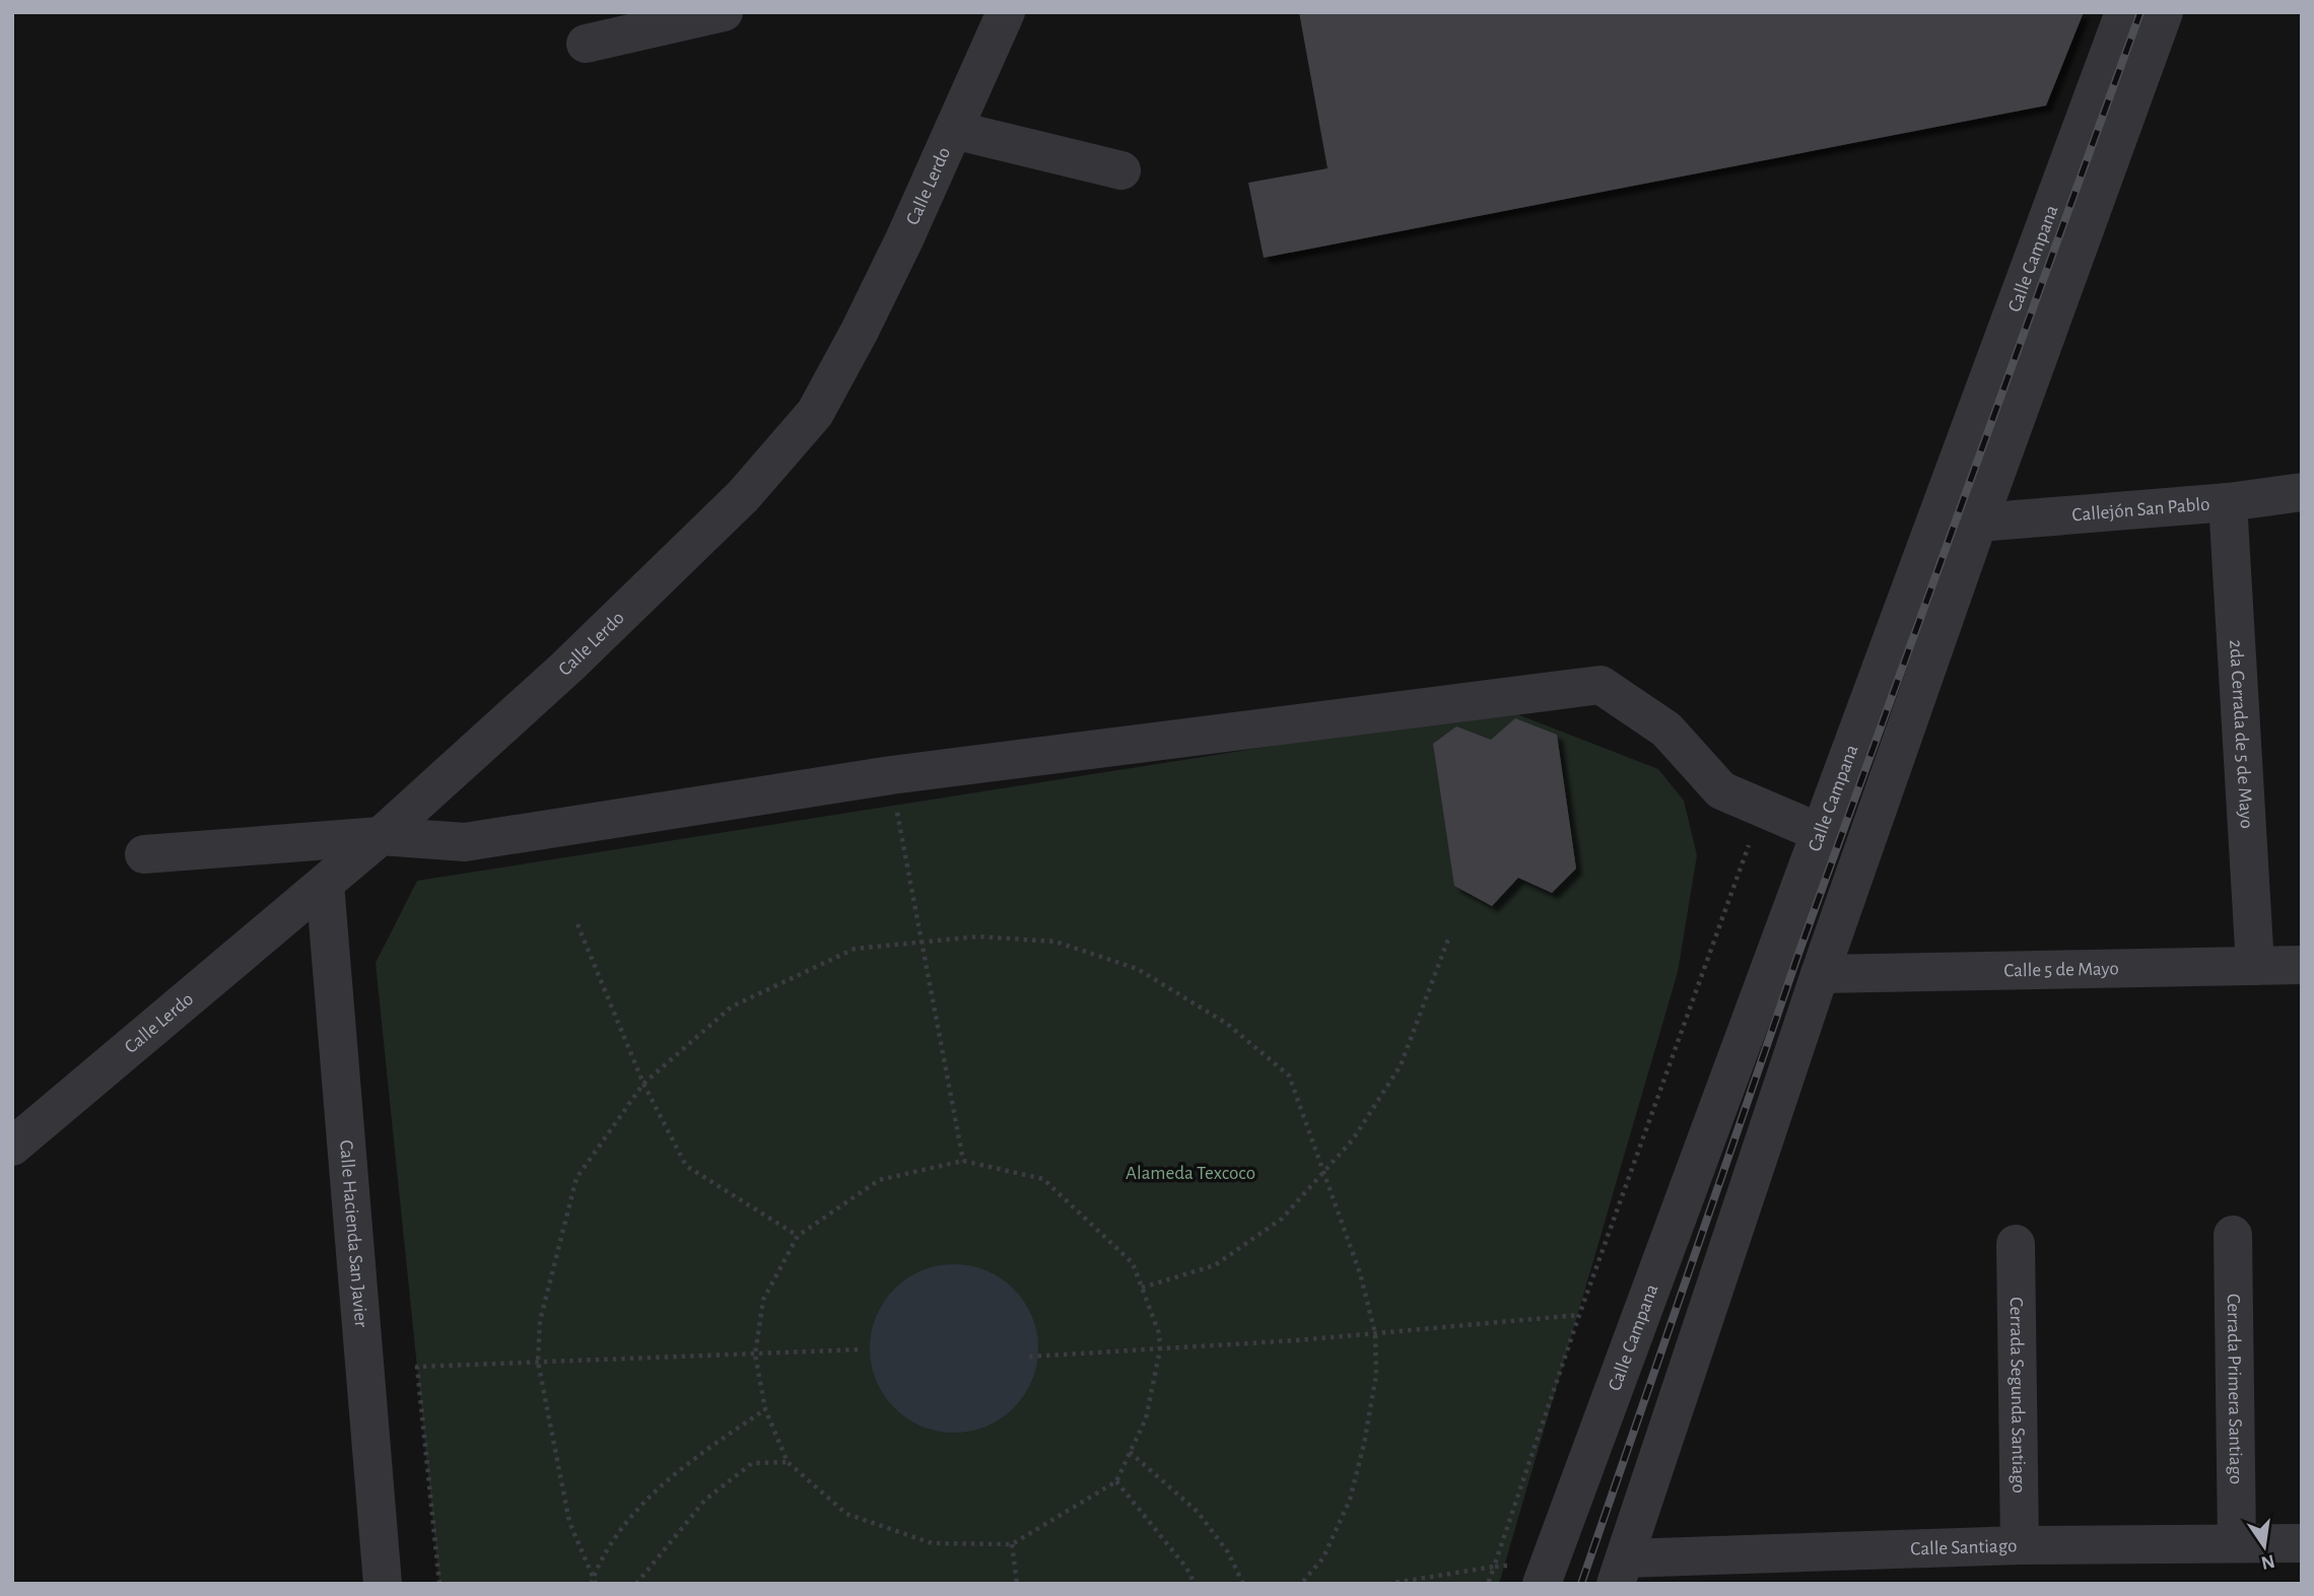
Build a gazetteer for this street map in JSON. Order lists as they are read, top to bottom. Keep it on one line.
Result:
{"streets":{"street":["Calle Lerdo","Calle Campana","Callejón San Pablo","2da Cerrada de 5 de Mayo","Calle 5 de Mayo","Calle Hacienda San Javier","Cerrada Primera Santiago","Cerrada Segunda Santiago","Calle Santiago"]},"crossings":[["Calle Lerdo","Calle Hacienda San Javier"],["Calle Campana","Callejón San Pablo"],["Calle Campana","Calle 5 de Mayo"],["Calle Campana","Calle Santiago"],["Callejón San Pablo","2da Cerrada de 5 de Mayo"],["2da Cerrada de 5 de Mayo","Calle 5 de Mayo"],["Cerrada Primera Santiago","Calle Santiago"],["Cerrada Segunda Santiago","Calle Santiago"]],"parks":["Alameda Texcoco"],"north":"bottom"}
